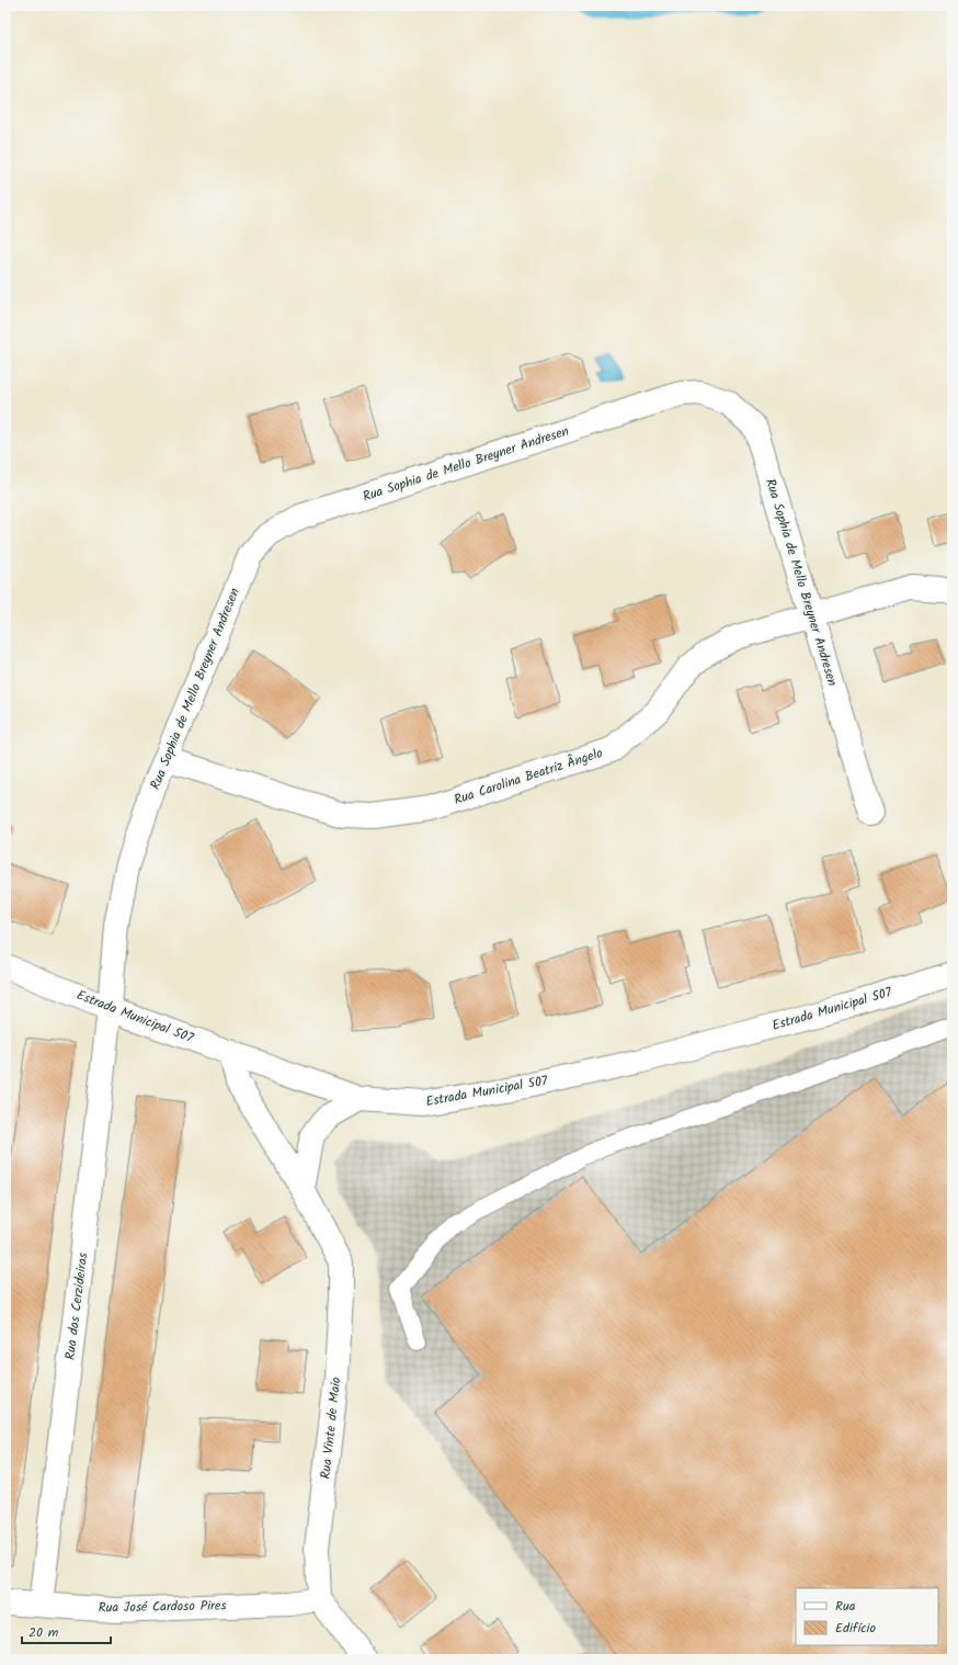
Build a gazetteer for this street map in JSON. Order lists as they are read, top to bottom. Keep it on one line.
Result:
{"streets":{"street":["Rua Sophia de Mello Breyner Andresen","Rua Carolina Beatriz Ângelo","Estrada Municipal 507","Rua das Cerzideiras","Rua Vinte de Maio","Rua José Cardoso Pires"]},"crossings":[["Rua Sophia de Mello Breyner Andresen","Rua Carolina Beatriz Ângelo"],["Rua Sophia de Mello Breyner Andresen","Estrada Municipal 507"],["Rua Sophia de Mello Breyner Andresen","Rua das Cerzideiras"],["Estrada Municipal 507","Rua das Cerzideiras"],["Estrada Municipal 507","Rua Vinte de Maio"],["Rua das Cerzideiras","Rua José Cardoso Pires"],["Rua Vinte de Maio","Rua José Cardoso Pires"]],"legend":["Rua","Edifício"],"scale_bar":"20 m"}
